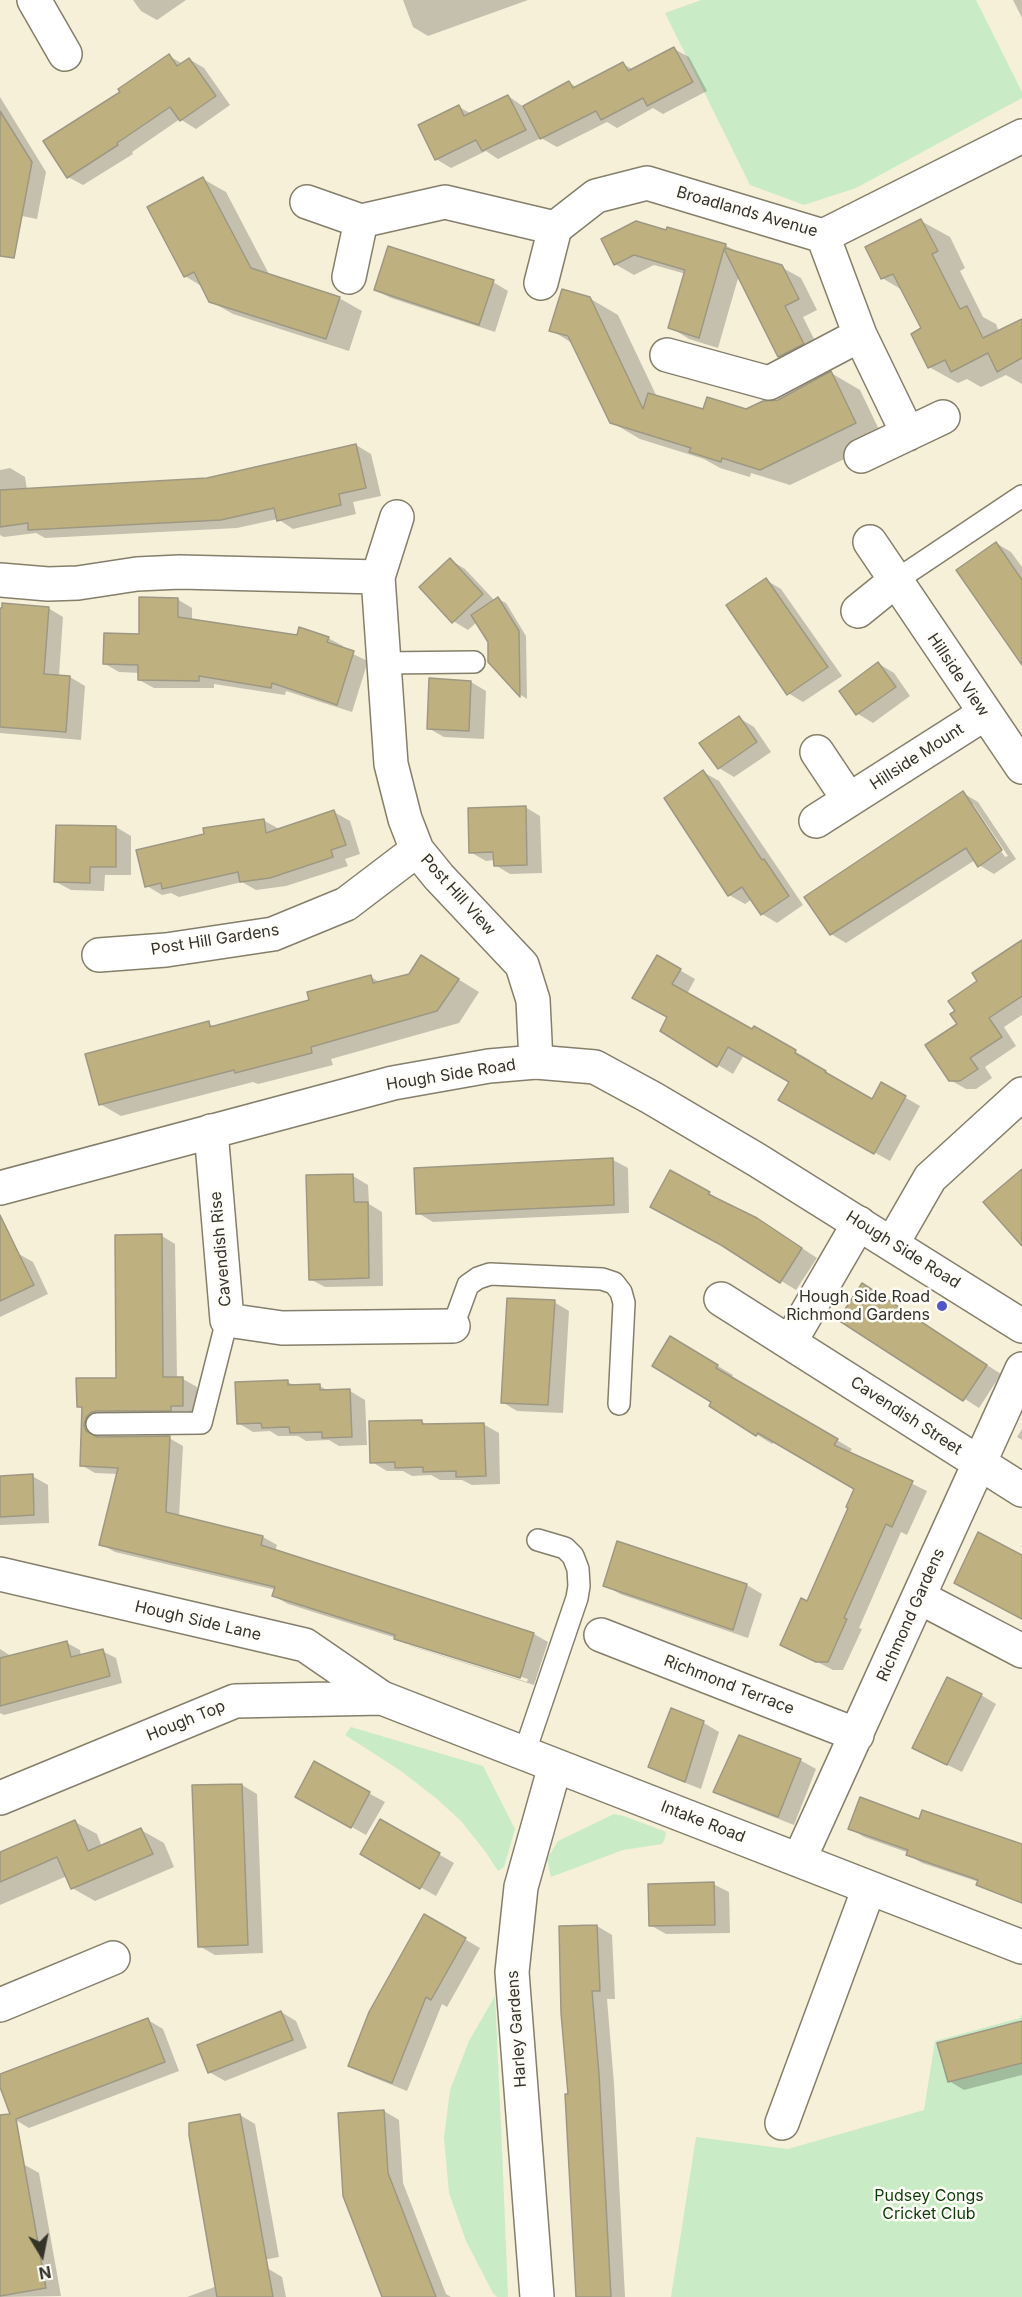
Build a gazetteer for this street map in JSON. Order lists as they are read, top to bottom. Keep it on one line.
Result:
{"streets":{"street":["Broadlands Avenue","Hillside View","Hillside Mount","Post Hill View","Post Hill Gardens","Hough Side Road","Cavendish Rise","Cavendish Street","Richmond Gardens","Hough Side Lane","Richmond Terrace","Hough Top","Intake Road","Harley Gardens"]},"crossings":[["Hillside View","Hillside Mount"],["Post Hill View","Post Hill Gardens"],["Post Hill View","Hough Side Road"],["Hough Side Road","Cavendish Rise"],["Cavendish Street","Richmond Gardens"],["Richmond Gardens","Richmond Terrace"],["Richmond Gardens","Intake Road"],["Hough Side Lane","Hough Top"],["Hough Side Lane","Intake Road"],["Hough Top","Intake Road"],["Intake Road","Harley Gardens"]],"parks":["Pudsey Congs Cricket Club"],"places":["Hough Side Road Richmond Gardens"],"north":"bottom"}
